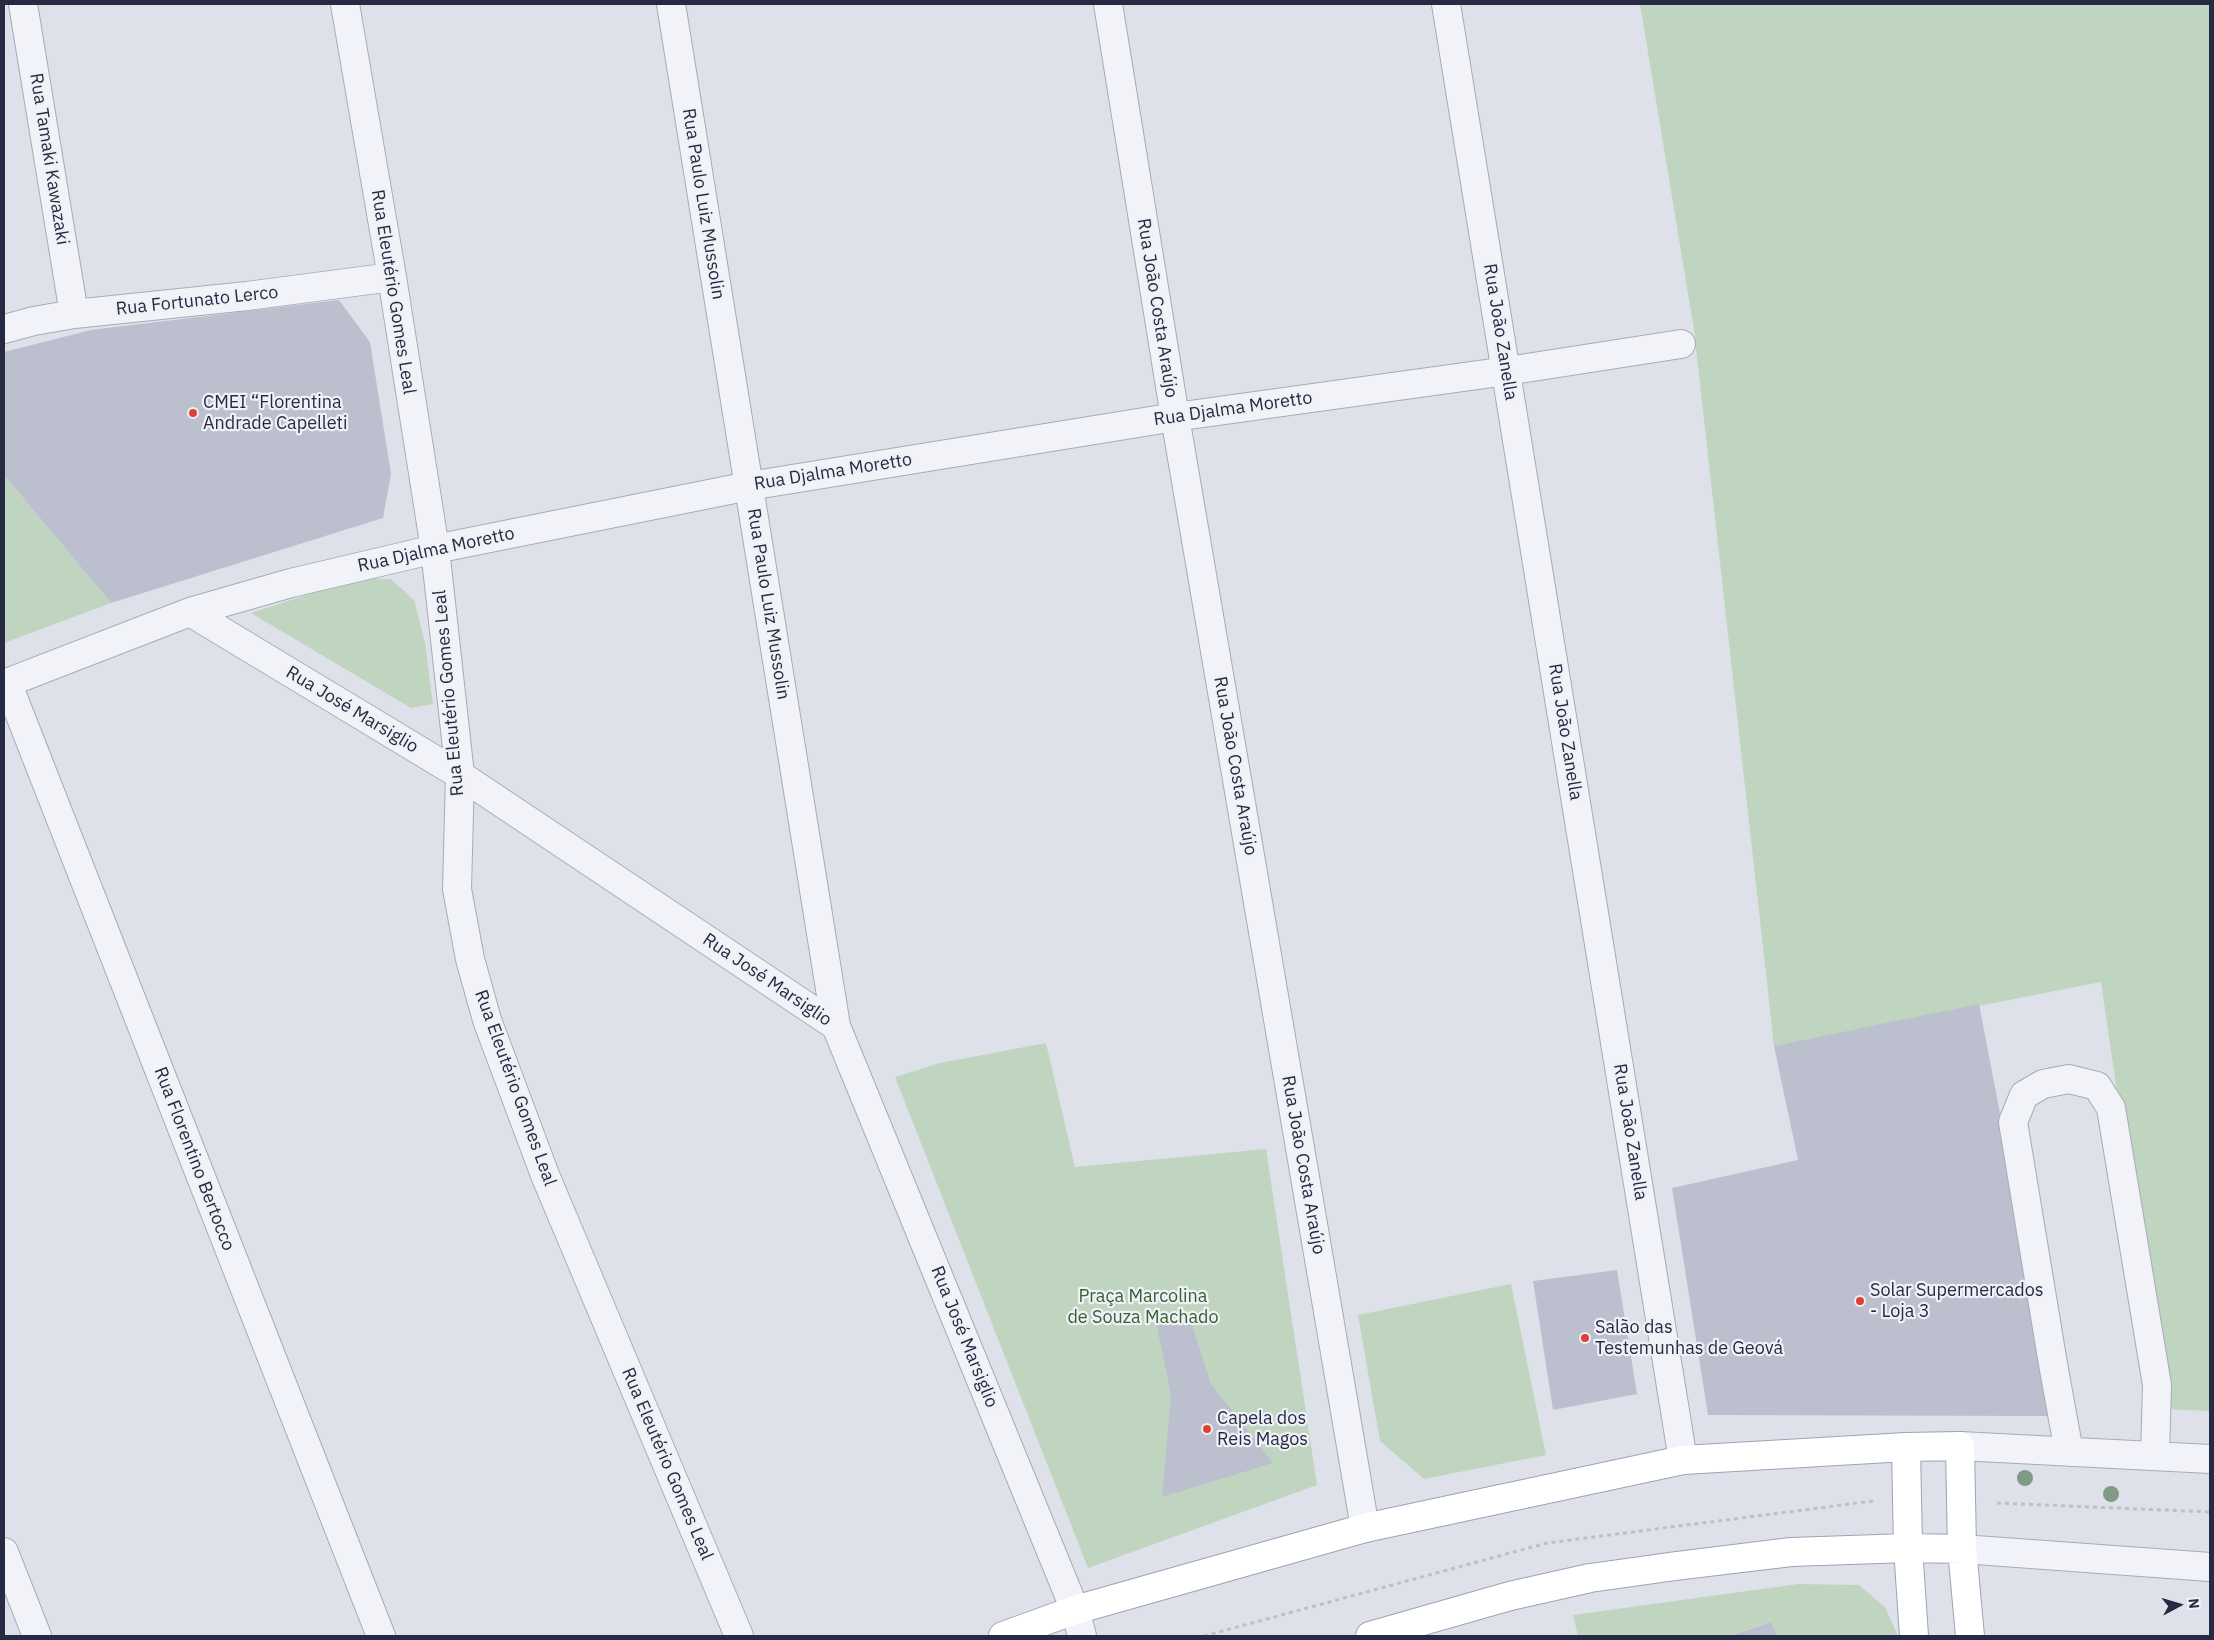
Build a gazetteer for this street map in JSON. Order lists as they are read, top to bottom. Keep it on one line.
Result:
{"streets":{"street":["Rua Tamaki Kawazaki","Rua Paulo Luiz Mussolin","Rua Eleutério Gomes Leal","Rua Fortunato Lerco","Rua João Costa Araújo","Rua João Zanella","Rua Djalma Moretto","Rua José Marsiglio","Rua Florentino Bertocco"]},"crossings":[["Rua Tamaki Kawazaki","Rua Fortunato Lerco"],["Rua Paulo Luiz Mussolin","Rua Djalma Moretto"],["Rua Paulo Luiz Mussolin","Rua José Marsiglio"],["Rua Eleutério Gomes Leal","Rua Fortunato Lerco"],["Rua Eleutério Gomes Leal","Rua Djalma Moretto"],["Rua Eleutério Gomes Leal","Rua José Marsiglio"],["Rua João Costa Araújo","Rua Djalma Moretto"],["Rua João Zanella","Rua Djalma Moretto"],["Rua Djalma Moretto","Rua José Marsiglio"],["Rua Djalma Moretto","Rua Florentino Bertocco"]],"parks":["Praça Marcolina de Souza Machado"],"places":["CMEI “Florentina Andrade Capelleti","Solar Supermercados - Loja 3","Salão das Testemunhas de Geová","Capela dos Reis Magos"],"north":"right"}
